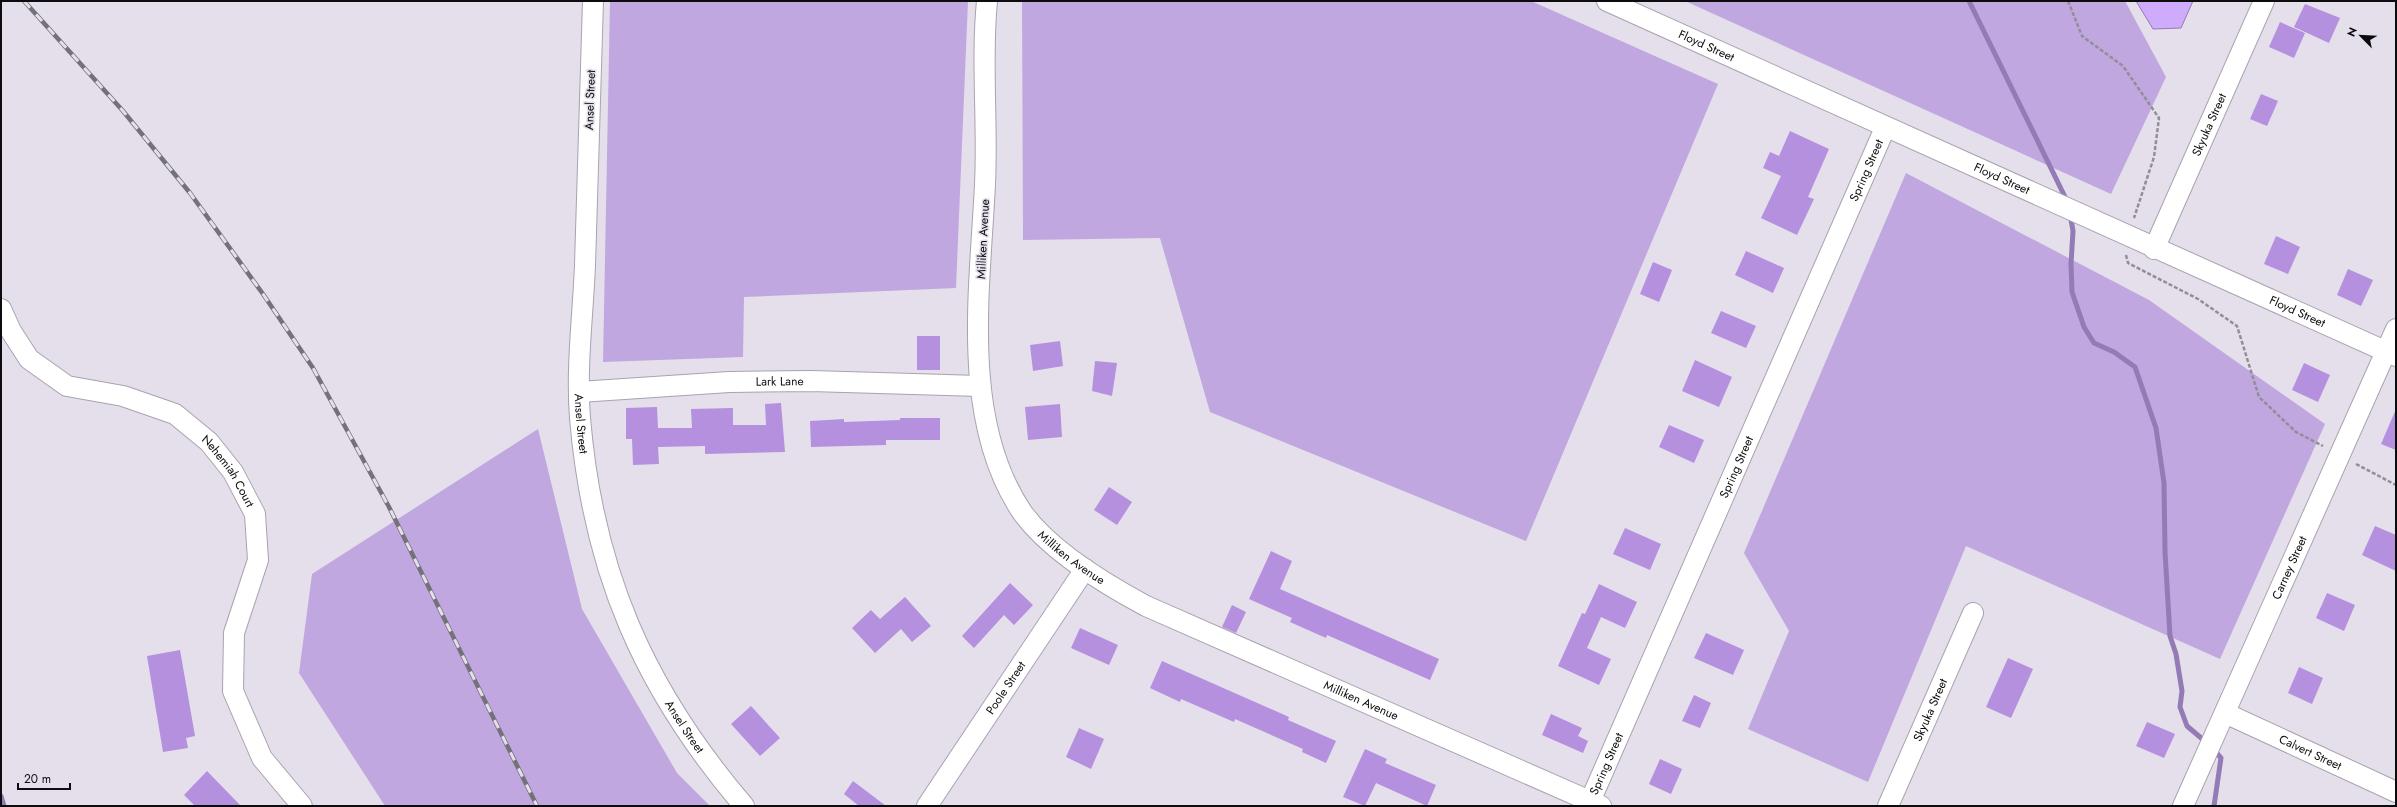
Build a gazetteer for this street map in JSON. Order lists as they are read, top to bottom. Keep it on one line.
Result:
{"streets":{"street":["Floyd Street","Ansel Street","Skyuka Street","Spring Street","Milliken Avenue","Lark Lane","Nehemiah Court","Carney Street","Poole Street","Calvert Street"]},"crossings":[["Floyd Street","Skyuka Street"],["Floyd Street","Spring Street"],["Floyd Street","Carney Street"],["Ansel Street","Lark Lane"],["Spring Street","Milliken Avenue"],["Milliken Avenue","Lark Lane"],["Milliken Avenue","Poole Street"],["Carney Street","Calvert Street"]],"scale_bar":"20 m","north":"top left"}
